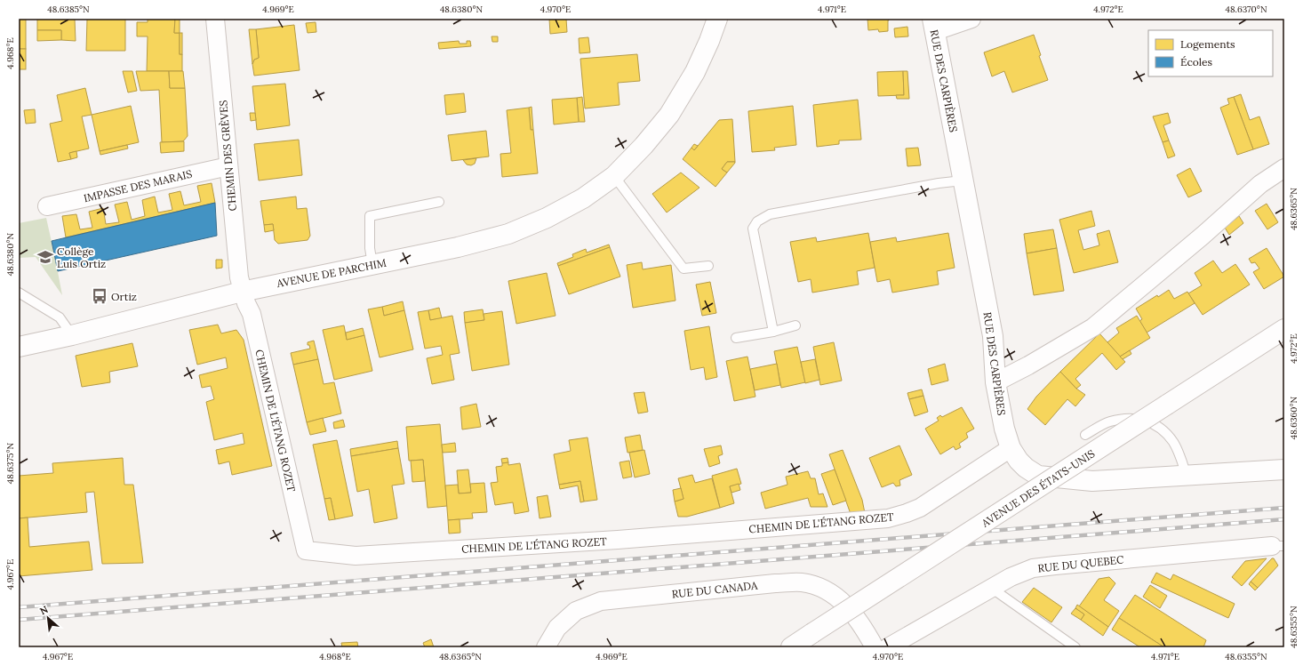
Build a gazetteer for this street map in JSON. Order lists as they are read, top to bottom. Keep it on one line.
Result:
{"streets":{"street":["RUE DES CARPIÈRES","CHEMIN DES GRÈVES","IMPASSE DES MARAIS","AVENUE DE PARCHIM","CHEMIN DE L'ÉTANG ROZET","AVENUE DES ÉTATS-UNIS","RUE DU QUEBEC","RUE DU CANADA"]},"crossings":[["RUE DES CARPIÈRES","CHEMIN DE L'ÉTANG ROZET"],["CHEMIN DES GRÈVES","IMPASSE DES MARAIS"],["CHEMIN DES GRÈVES","AVENUE DE PARCHIM"],["CHEMIN DES GRÈVES","CHEMIN DE L'ÉTANG ROZET"],["AVENUE DE PARCHIM","CHEMIN DE L'ÉTANG ROZET"]],"places":{"school or university":["Collège Luis Ortiz"],"bus stop":["Ortiz"]},"legend":["Logements","Écoles"],"north":"top left","coordinates":["48.6385°N","4.969°E","48.6380°N","4.970°E","4.971°E","4.972°E","48.6370°N","4.968°E","48.6365°N","48.6360°N","48.6375°N","4.967°E","48.6355°N"]}
